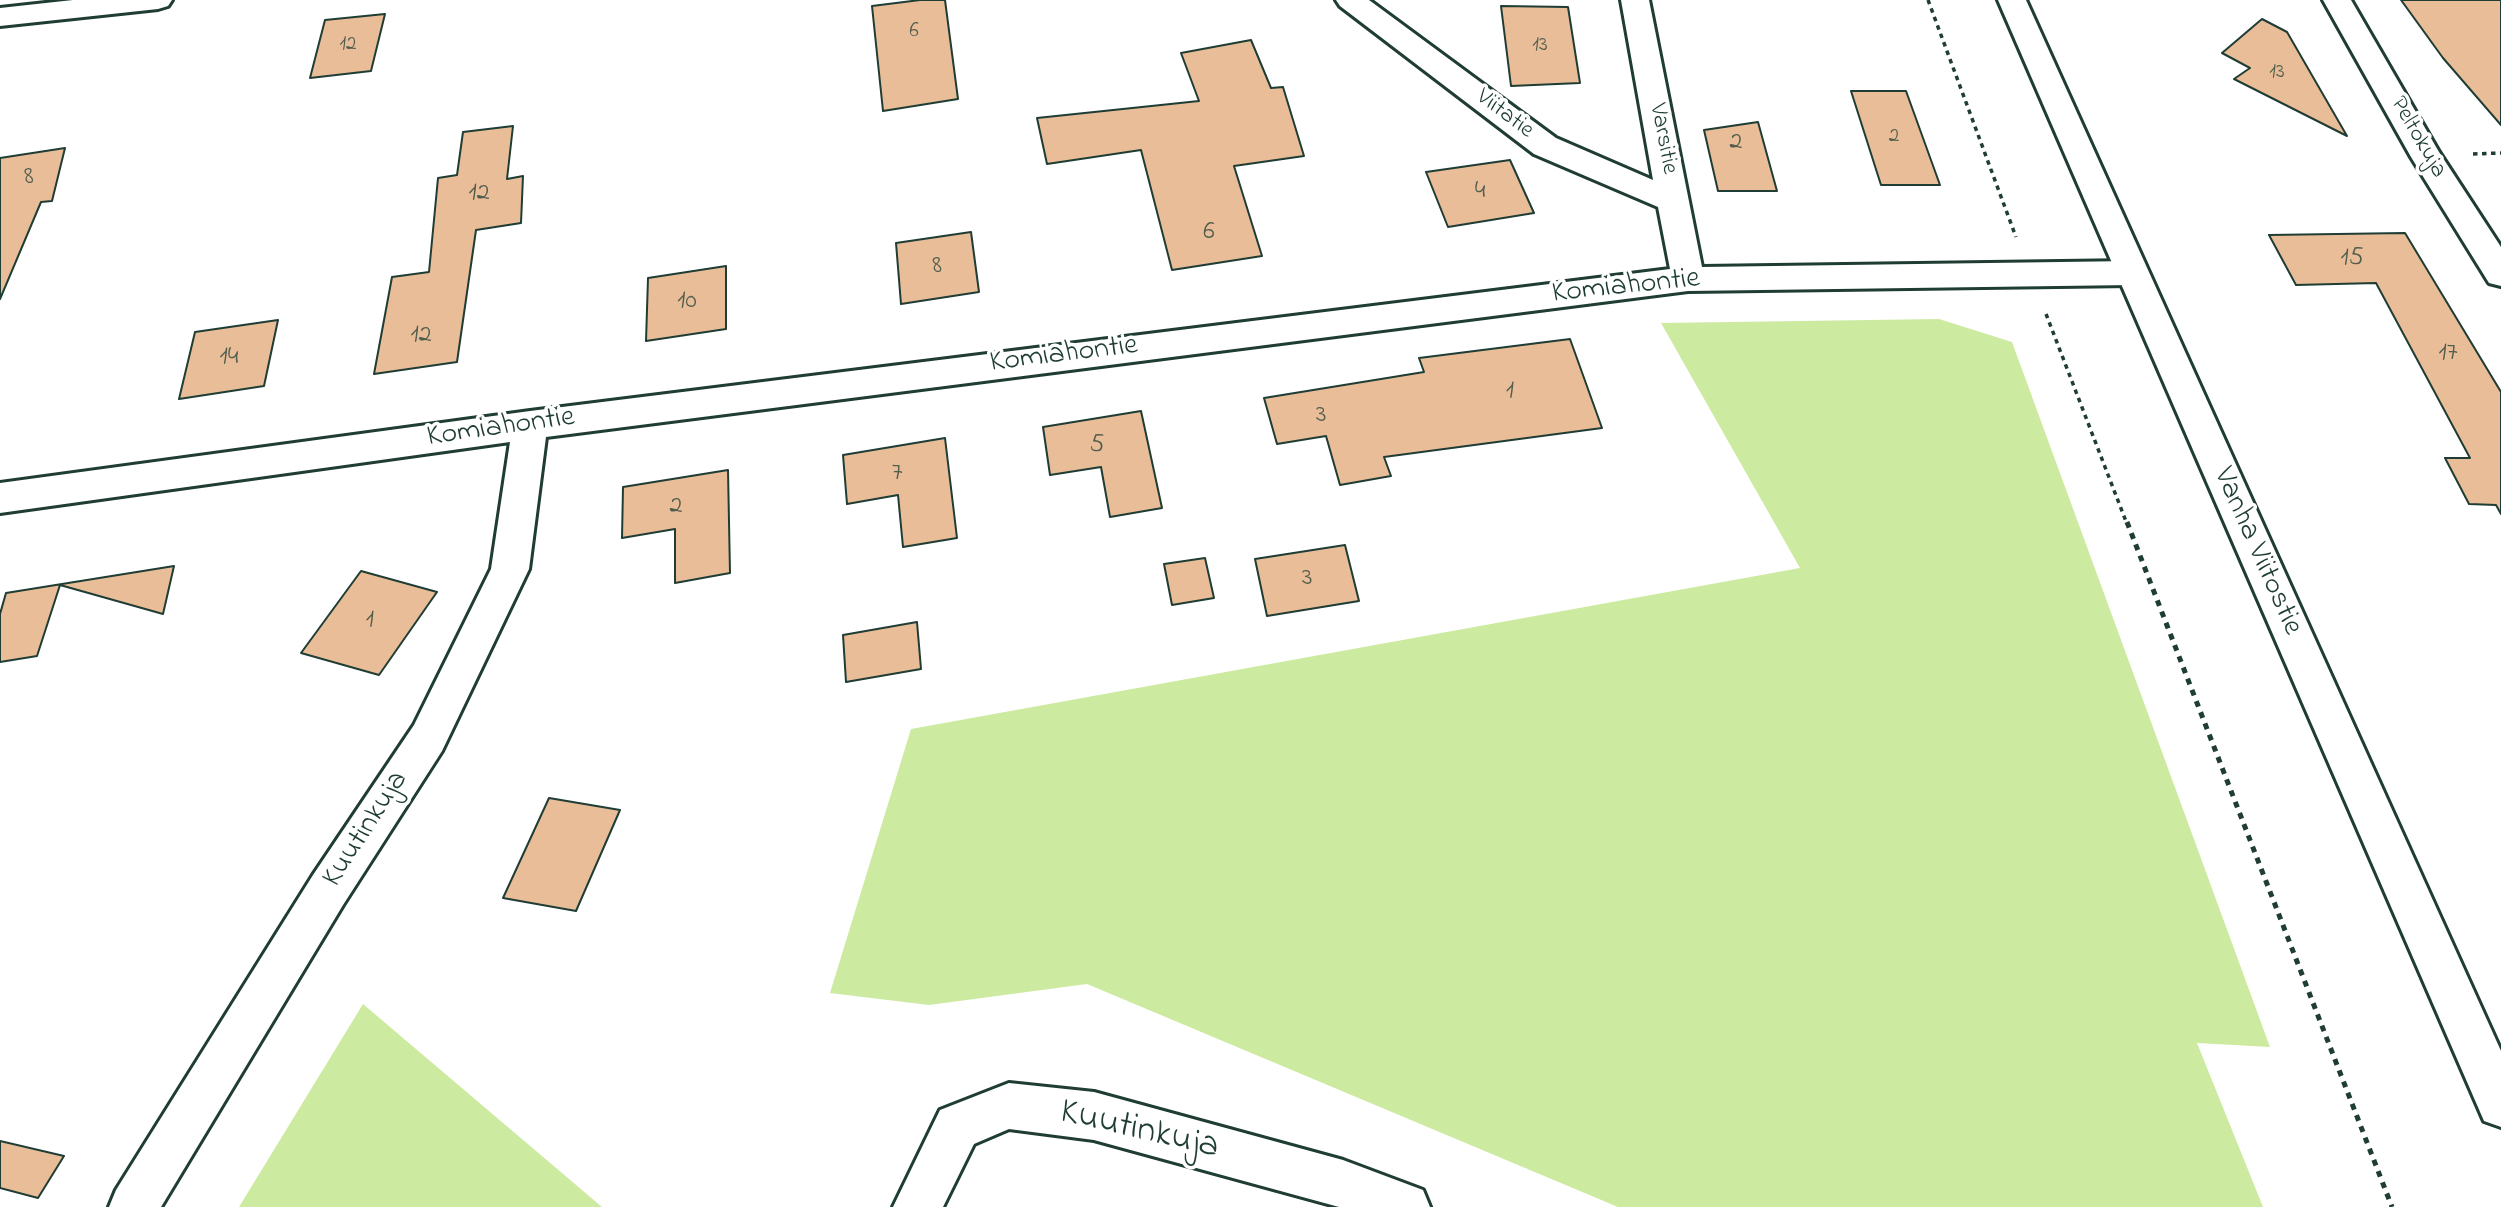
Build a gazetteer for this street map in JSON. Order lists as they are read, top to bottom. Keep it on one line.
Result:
{"streets":{"street":["Viitatie","Peltokuja","Varsitie","Komiahontie","Vanha Viitostie","Kuutinkuja"]},"crossings":[["Viitatie","Varsitie"],["Varsitie","Komiahontie"],["Komiahontie","Vanha Viitostie"],["Komiahontie","Kuutinkuja"]],"house_numbers":["6","12","13","13","2","2","8","4","12","6","15","8","10","12","17","14","1","3","5","7","2","3","1"]}
